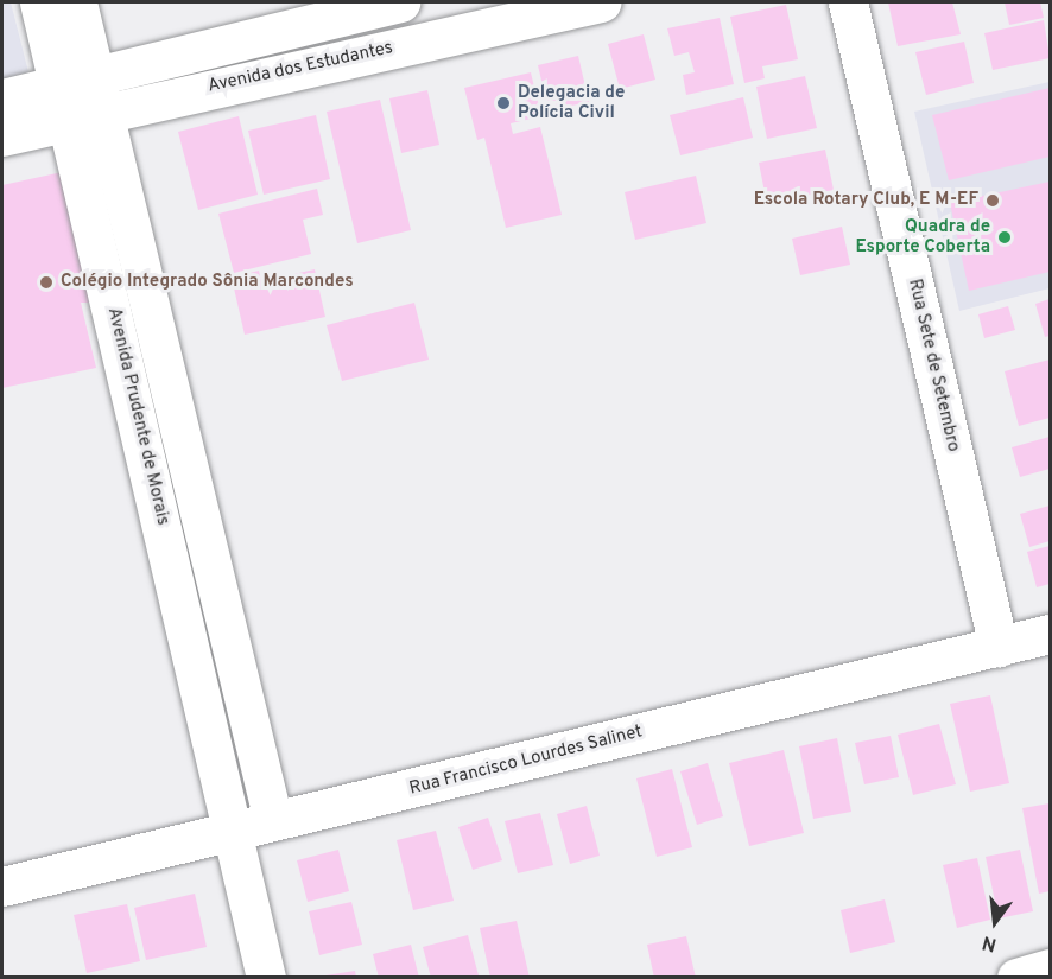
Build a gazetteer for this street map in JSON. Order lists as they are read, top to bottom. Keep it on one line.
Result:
{"streets":{"street":["Avenida dos Estudantes","Rua Sete de Setembro","Avenida Prudente de Morais","Rua Francisco Lourdes Salinet"]},"crossings":[["Avenida dos Estudantes","Avenida Prudente de Morais"],["Rua Sete de Setembro","Rua Francisco Lourdes Salinet"],["Avenida Prudente de Morais","Rua Francisco Lourdes Salinet"]],"places":["Delegacia de Polícia Civil","Escola Rotary Club, E M-EF","Quadra de Esporte Coberta","Colégio Integrado Sônia Marcondes"],"north":"bottom"}
